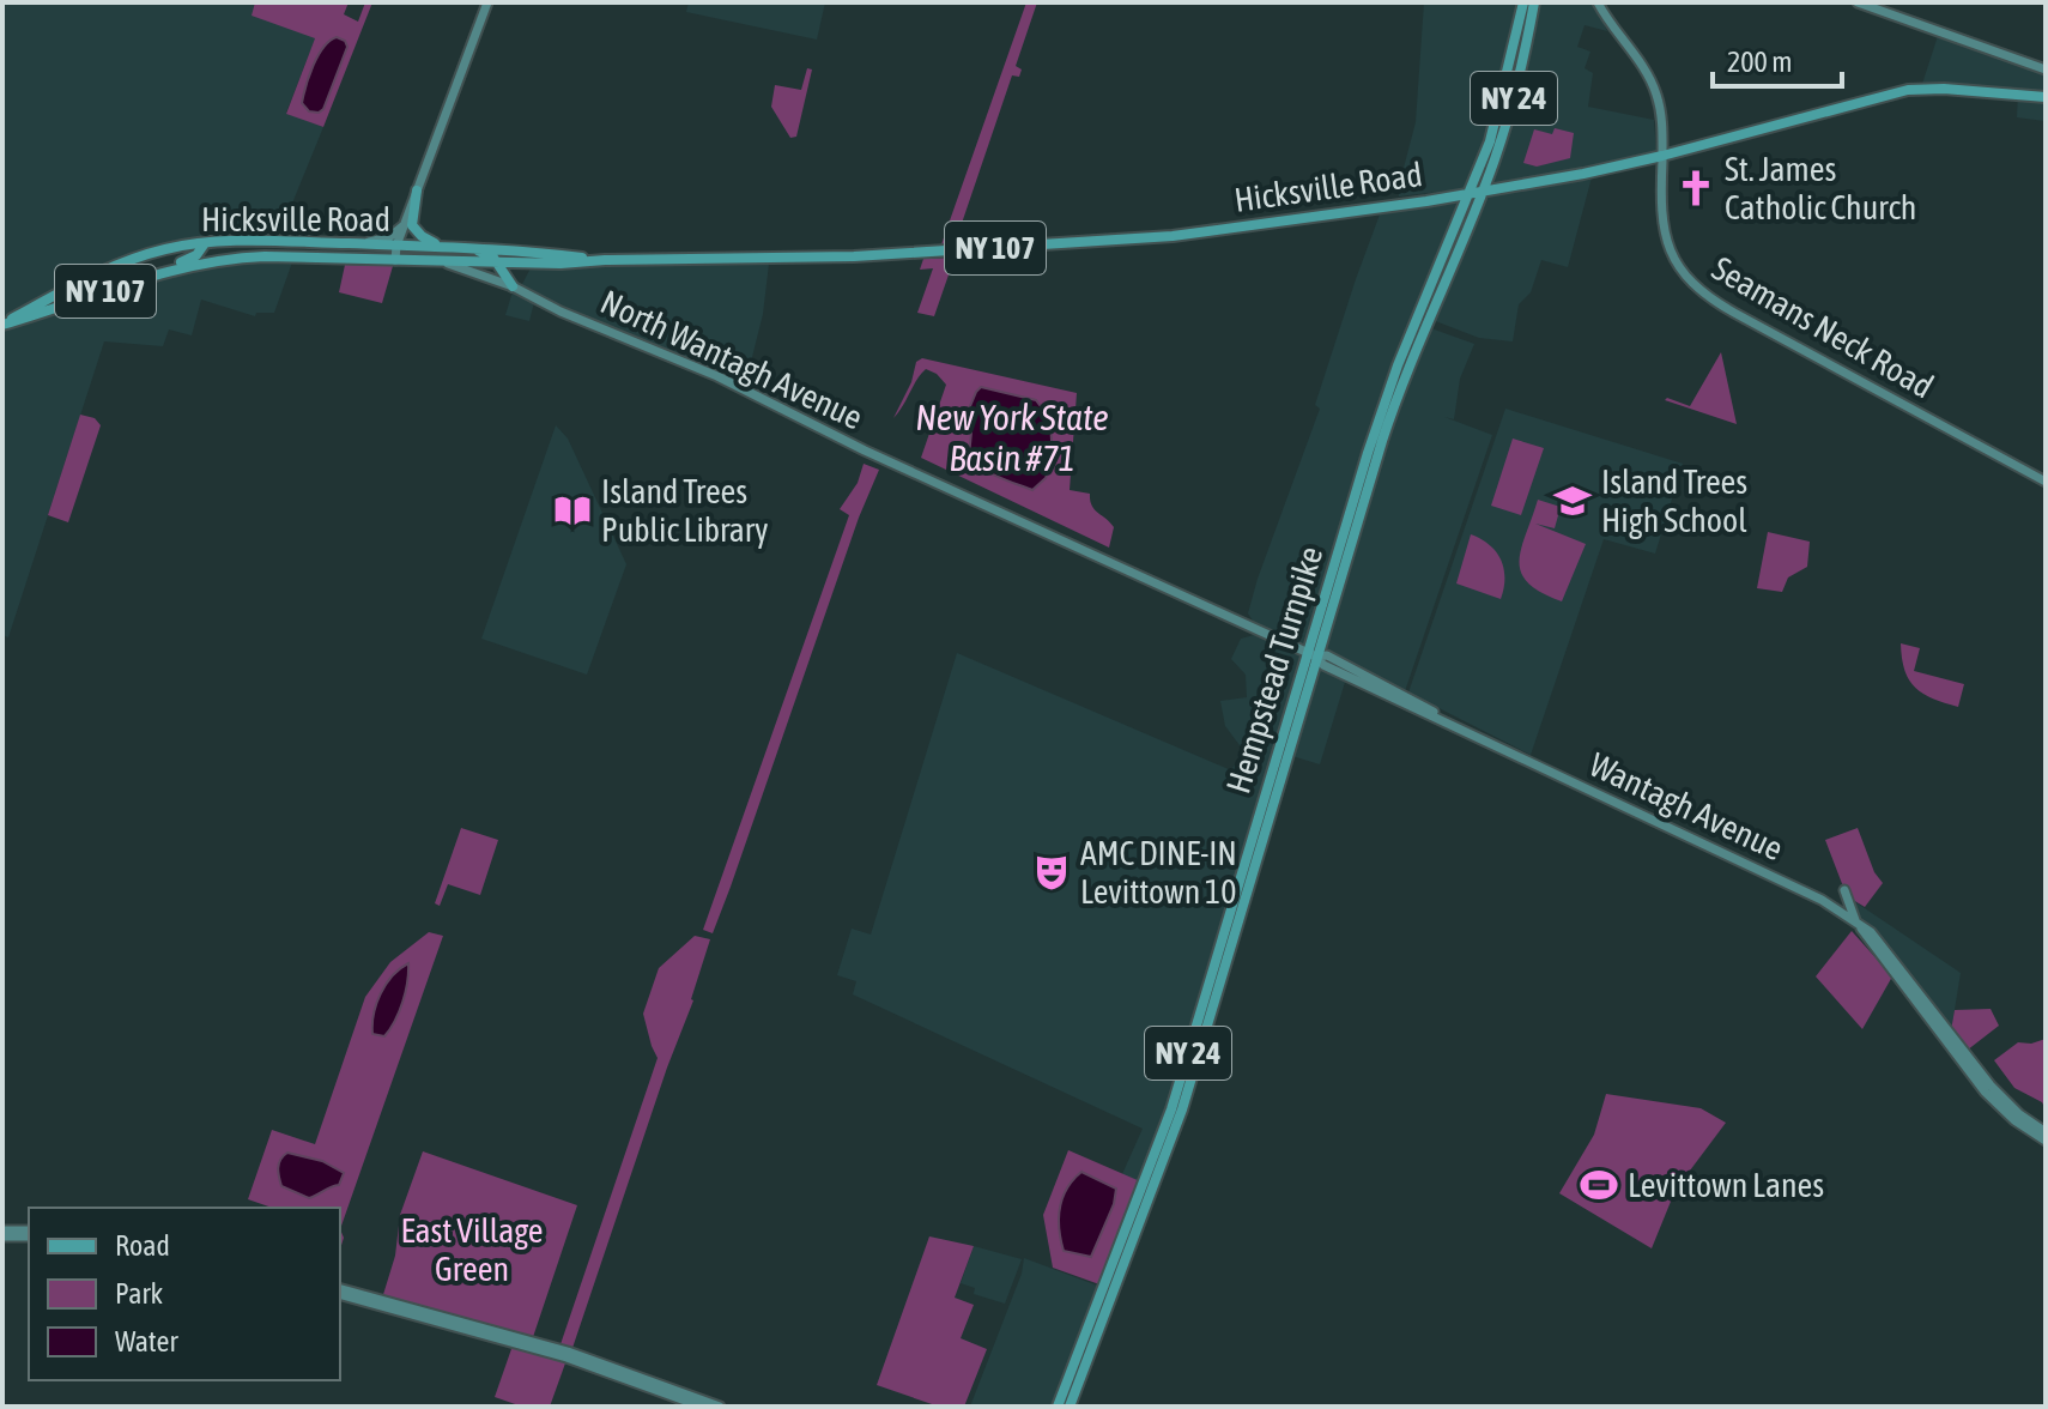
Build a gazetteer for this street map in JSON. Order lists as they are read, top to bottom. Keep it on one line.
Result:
{"streets":{"main road":["NY 24","Hicksville Road","NY 107","Seamans Neck Road","North Wantagh Avenue","Hempstead Turnpike","Wantagh Avenue"]},"crossings":[["Hicksville Road","NY 107"],["Hicksville Road","Seamans Neck Road"],["Hicksville Road","North Wantagh Avenue"],["Hicksville Road","Hempstead Turnpike"],["North Wantagh Avenue","Hempstead Turnpike"],["North Wantagh Avenue","Wantagh Avenue"],["Hempstead Turnpike","Wantagh Avenue"]],"water":["New York State Basin #71"],"parks":["East Village Green"],"places":{"church":["St. James Catholic Church"],"school or university":["Island Trees High School"],"library":["Island Trees Public Library"],"theatre":["AMC DINE-IN Levittown 10"],"sports":["Levittown Lanes"]},"legend":["Road","Park","Water"],"scale_bar":"200 m"}
